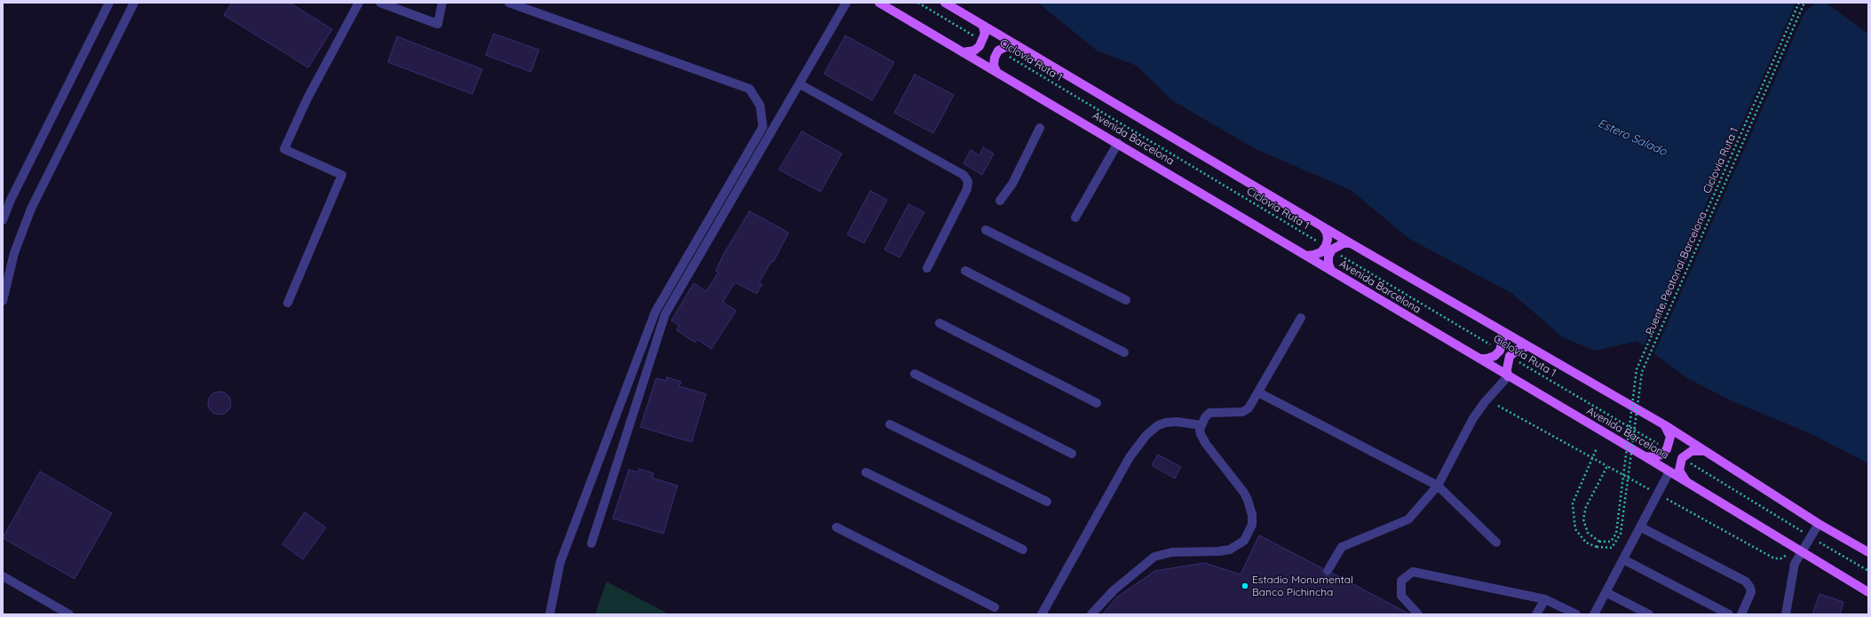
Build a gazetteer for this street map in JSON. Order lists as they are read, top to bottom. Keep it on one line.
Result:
{"streets":{"main road":["Avenida Barcelona"],"path":["Ciclovía Ruta 1","Puente Peatonal Barcelona"]},"water":["Estero Salado"],"places":["Estadio Monumental Banco Pichincha"]}
